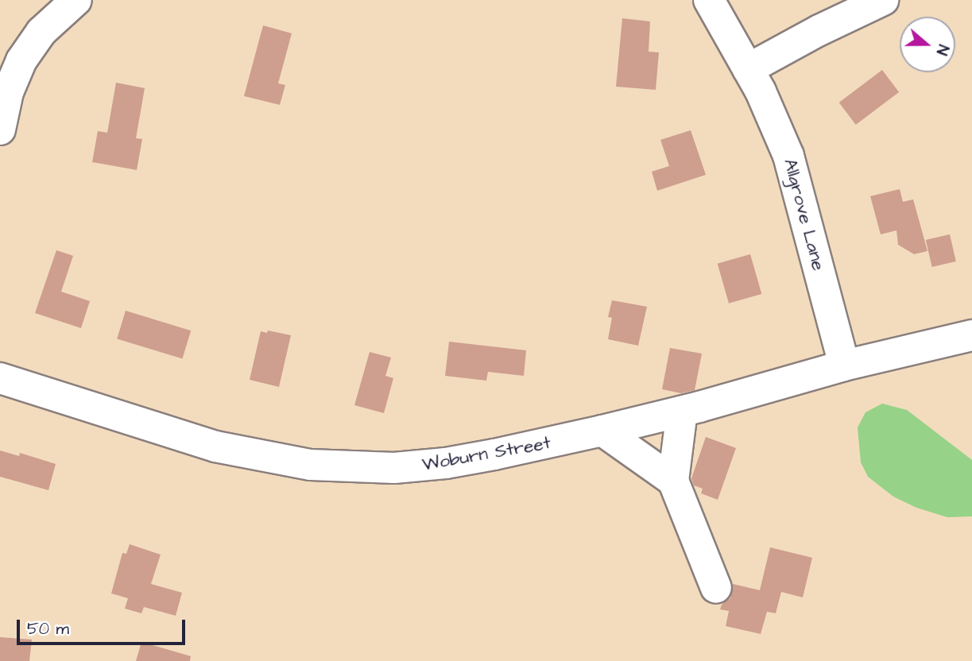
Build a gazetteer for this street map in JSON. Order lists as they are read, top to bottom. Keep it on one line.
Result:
{"streets":{"street":["Allgrove Lane","Woburn Street"]},"crossings":[["Allgrove Lane","Woburn Street"]],"scale_bar":"50 m","north":"right"}
